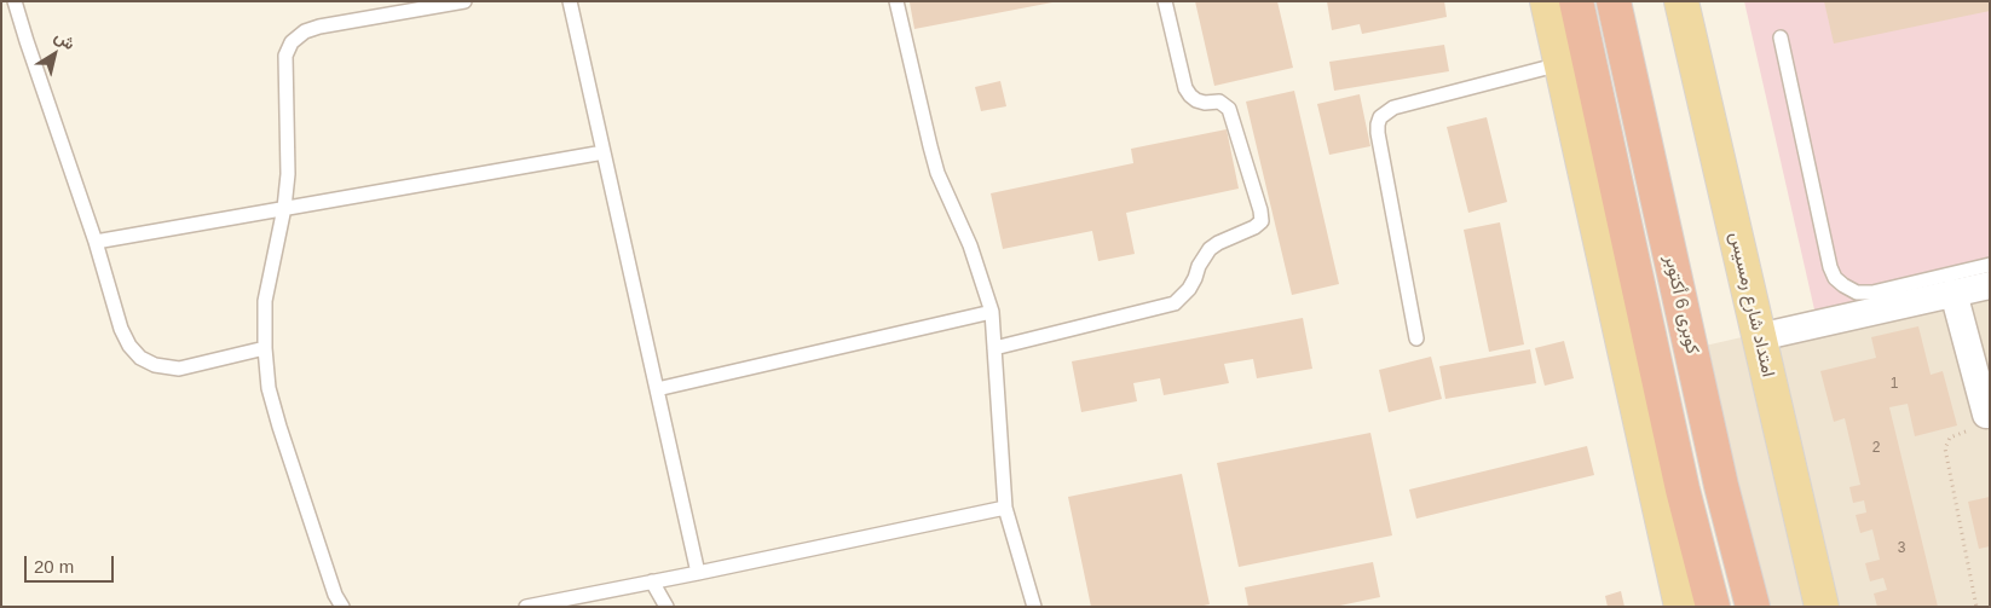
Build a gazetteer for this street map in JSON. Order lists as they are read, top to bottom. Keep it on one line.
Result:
{"streets":{"highway":["كوبرى 6 أكتوبر"],"main road":["امتداد شارع رمسيس"]},"house_numbers":["1","2","3"],"scale_bar":"20 m","north":"top right"}
